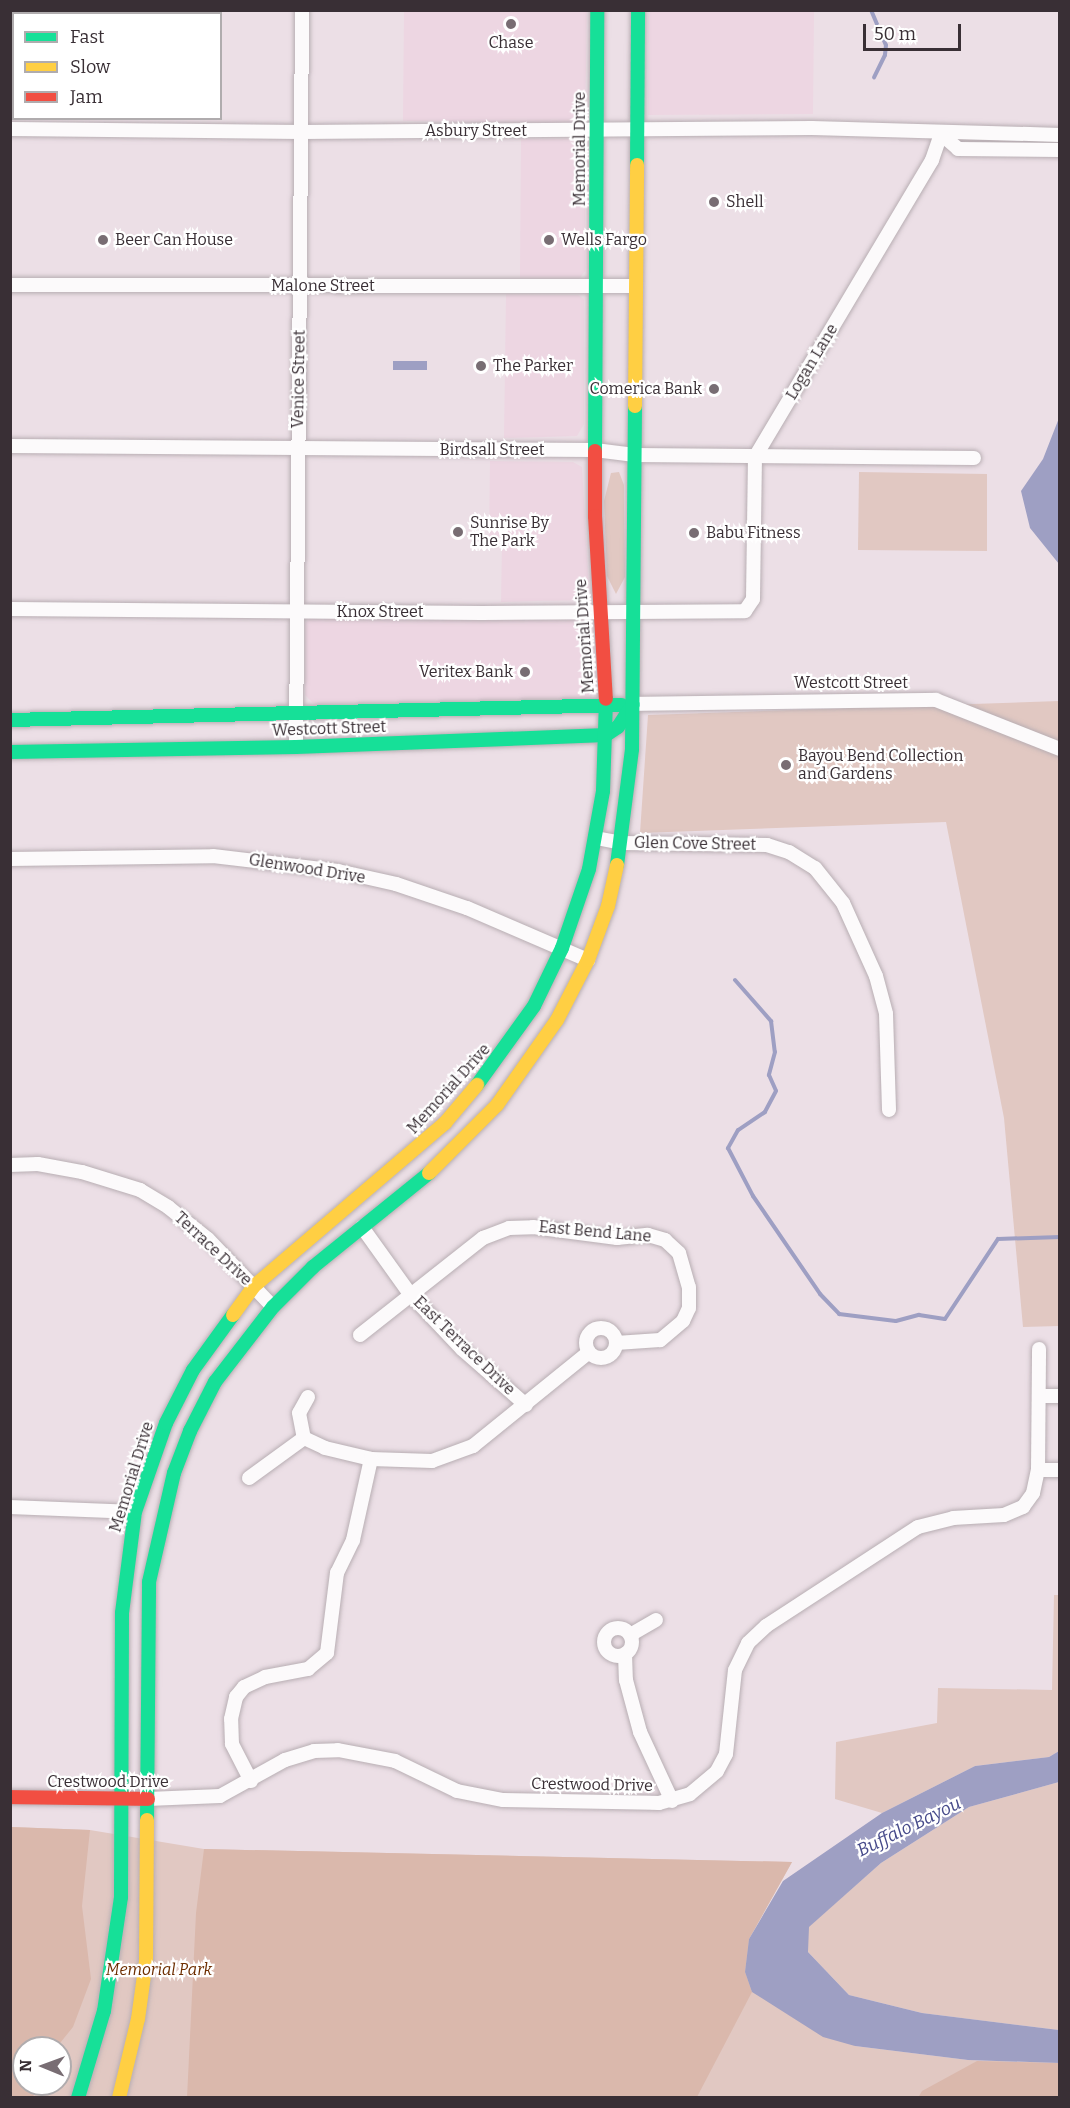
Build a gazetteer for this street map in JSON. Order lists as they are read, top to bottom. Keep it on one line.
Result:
{"streets":{"main road":["Memorial Drive","Westcott Street","Crestwood Drive"],"street":["Asbury Street","Malone Street","Logan Lane","Venice Street","Birdsall Street","Knox Street","Glen Cove Street","Glenwood Drive","East Bend Lane","Terrace Drive","East Terrace Drive"]},"crossings":[["Asbury Street","Memorial Drive"],["Asbury Street","Logan Lane"],["Asbury Street","Venice Street"],["Memorial Drive","Malone Street"],["Memorial Drive","Birdsall Street"],["Memorial Drive","Knox Street"],["Memorial Drive","Westcott Street"],["Memorial Drive","Glen Cove Street"],["Memorial Drive","Glenwood Drive"],["Memorial Drive","Terrace Drive"],["Memorial Drive","Crestwood Drive"],["Malone Street","Venice Street"],["Logan Lane","Birdsall Street"],["Logan Lane","Knox Street"],["Venice Street","Birdsall Street"],["Venice Street","Knox Street"],["Venice Street","Westcott Street"],["East Bend Lane","East Terrace Drive"]],"water":["Buffalo Bayou"],"parks":["Memorial Park"],"places":["Chase","Shell","Beer Can House","Wells Fargo","The Parker","Comerica Bank","Sunrise By The Park","Babu Fitness","Veritex Bank","Bayou Bend Collection and Gardens"],"legend":["Fast","Slow","Jam"],"scale_bar":"50 m","north":"left"}
